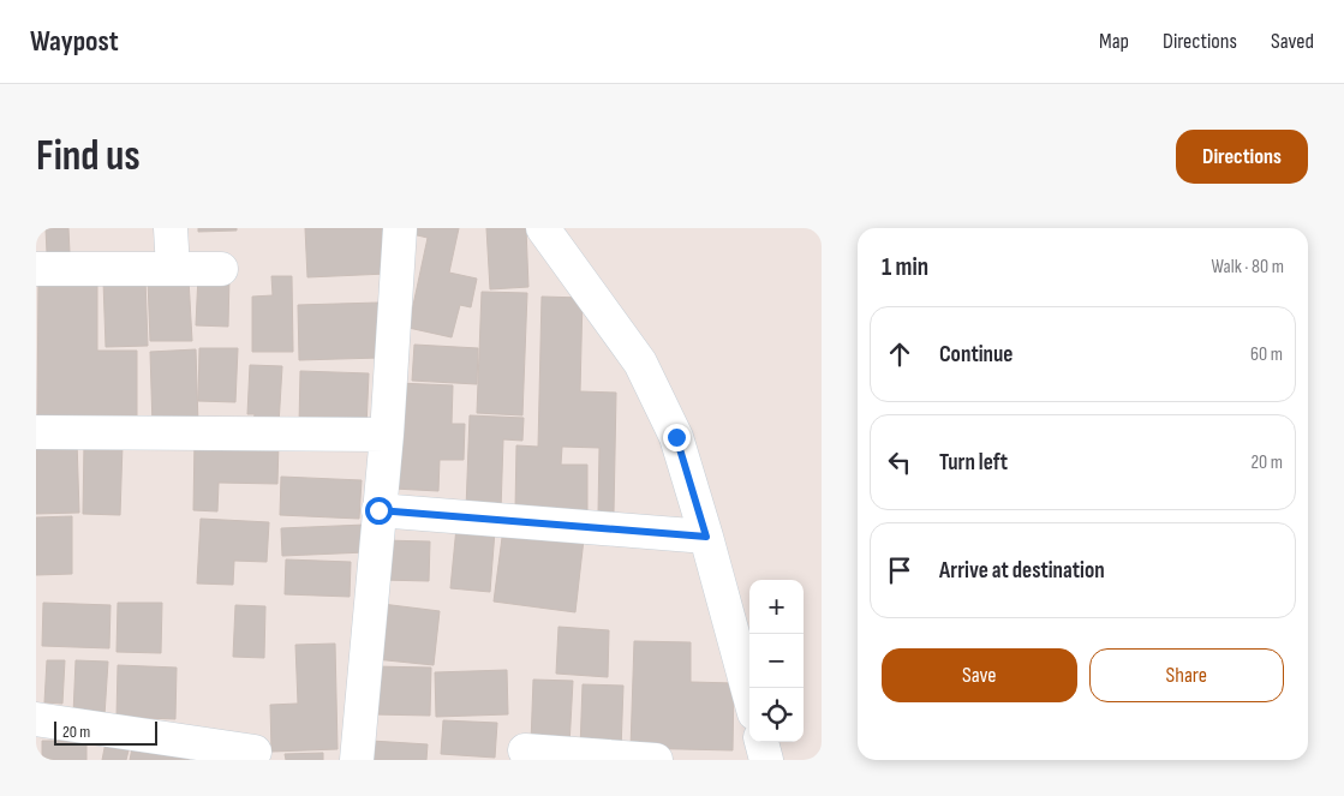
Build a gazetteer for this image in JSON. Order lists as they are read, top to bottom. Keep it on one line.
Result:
{"scale_bar":"20 m","page":{"header":"Waypost","nav":["Map","Directions","Saved"],"buttons":["Directions",["Save","Share"]],"title":"Find us","heading":["1 min","Walk · 80 m"],"list":[["Continue","60 m"],["Turn left","20 m"],"Arrive at destination"],"map_buttons":["+","−"],"scale":"20 m"}}
